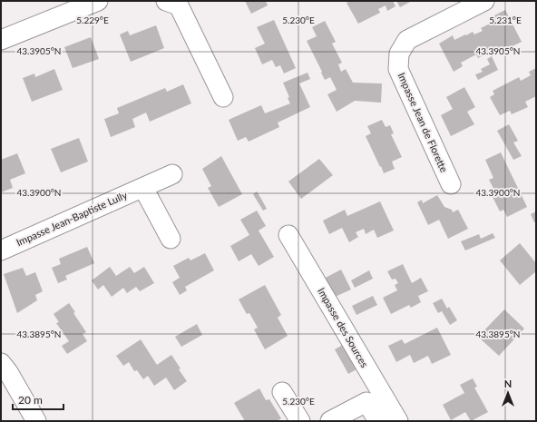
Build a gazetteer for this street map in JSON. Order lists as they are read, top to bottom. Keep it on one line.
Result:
{"streets":{"street":["Impasse Jean de Florette","Impasse Jean-Baptiste Lully","Impasse des Sources"]},"scale_bar":"20 m","north":"top","coordinates":["5.229°E","5.230°E","5.231°E","43.3905°N","43.3900°N","43.3895°N"]}
